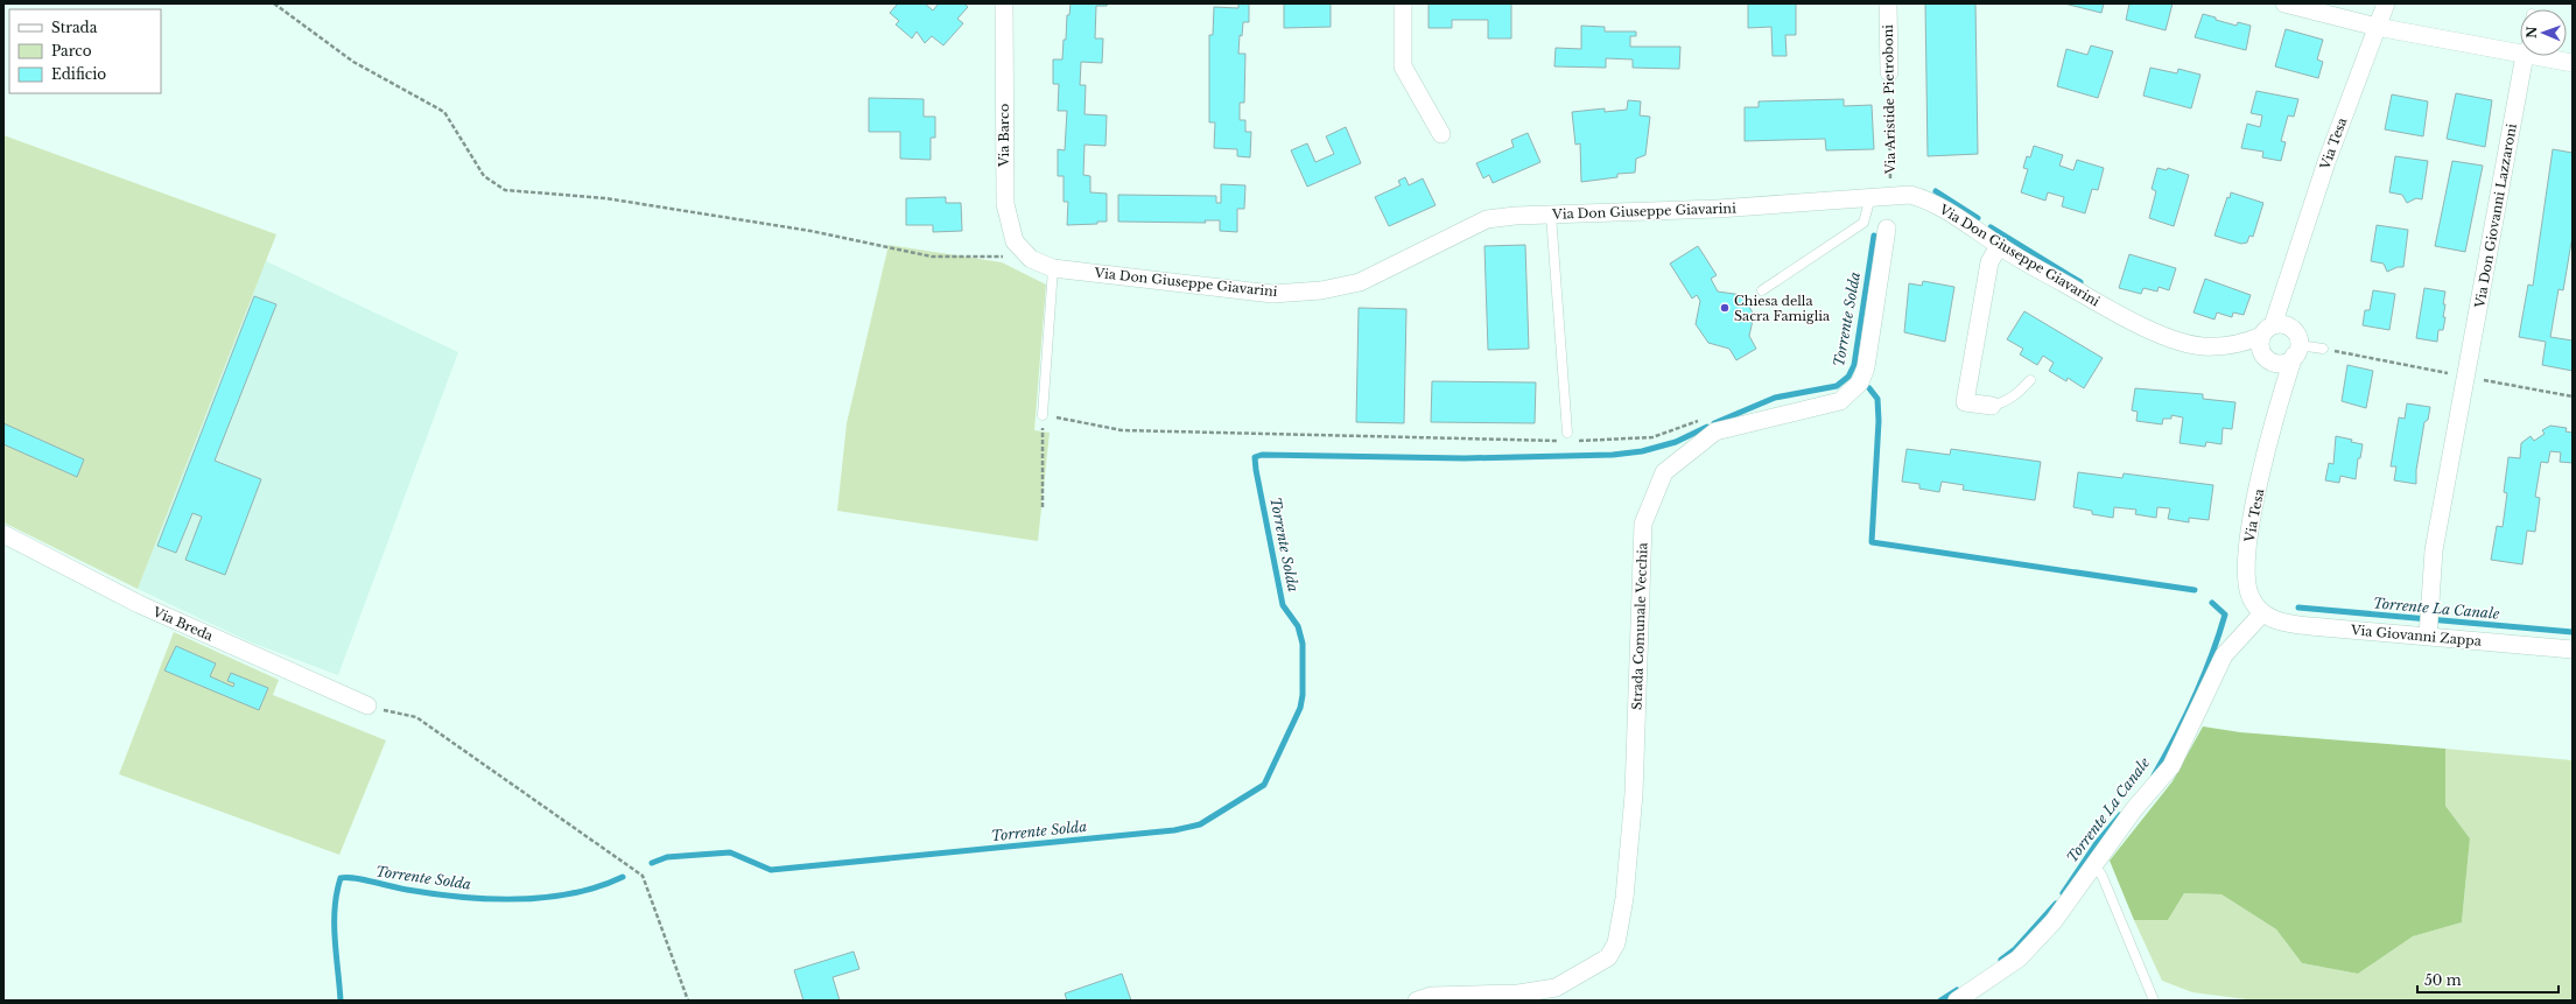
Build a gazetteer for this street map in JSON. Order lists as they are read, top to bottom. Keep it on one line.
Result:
{"streets":{"street":["Via Aristide Pietroboni","Via Barco","Via Tesa","Via Don Giuseppe Giavarini","Via Don Giovanni Lazzaroni","Via Breda","Strada Comunale Vecchia","Via Giovanni Zappa"]},"crossings":[["Via Aristide Pietroboni","Via Don Giuseppe Giavarini"],["Via Barco","Via Don Giuseppe Giavarini"],["Via Tesa","Via Don Giuseppe Giavarini"],["Via Tesa","Via Giovanni Zappa"],["Via Don Giovanni Lazzaroni","Via Giovanni Zappa"]],"water":["Torrente Solda","Torrente La Canale"],"places":["Chiesa della Sacra Famiglia"],"legend":["Strada","Parco","Edificio"],"scale_bar":"50 m","north":"left"}
